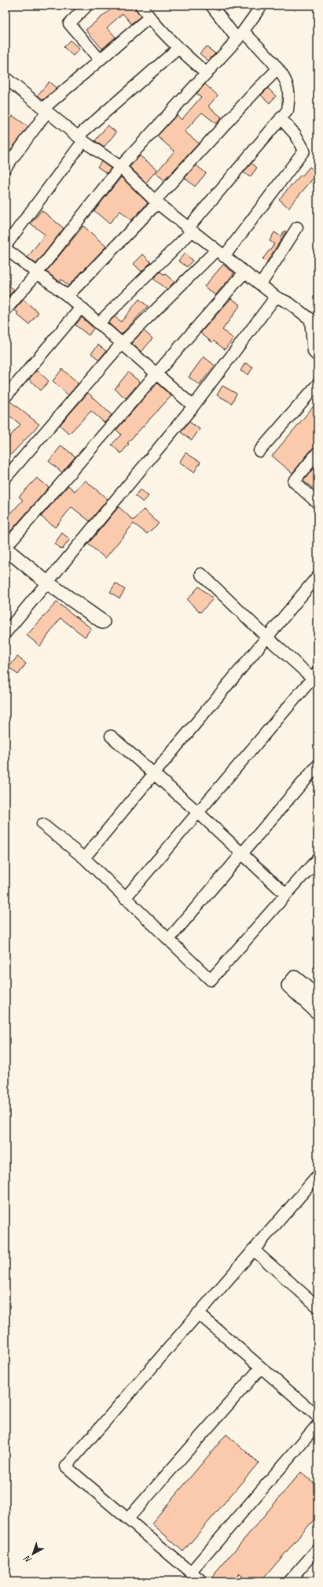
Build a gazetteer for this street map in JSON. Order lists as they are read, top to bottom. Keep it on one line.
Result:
{"north":"bottom left"}
